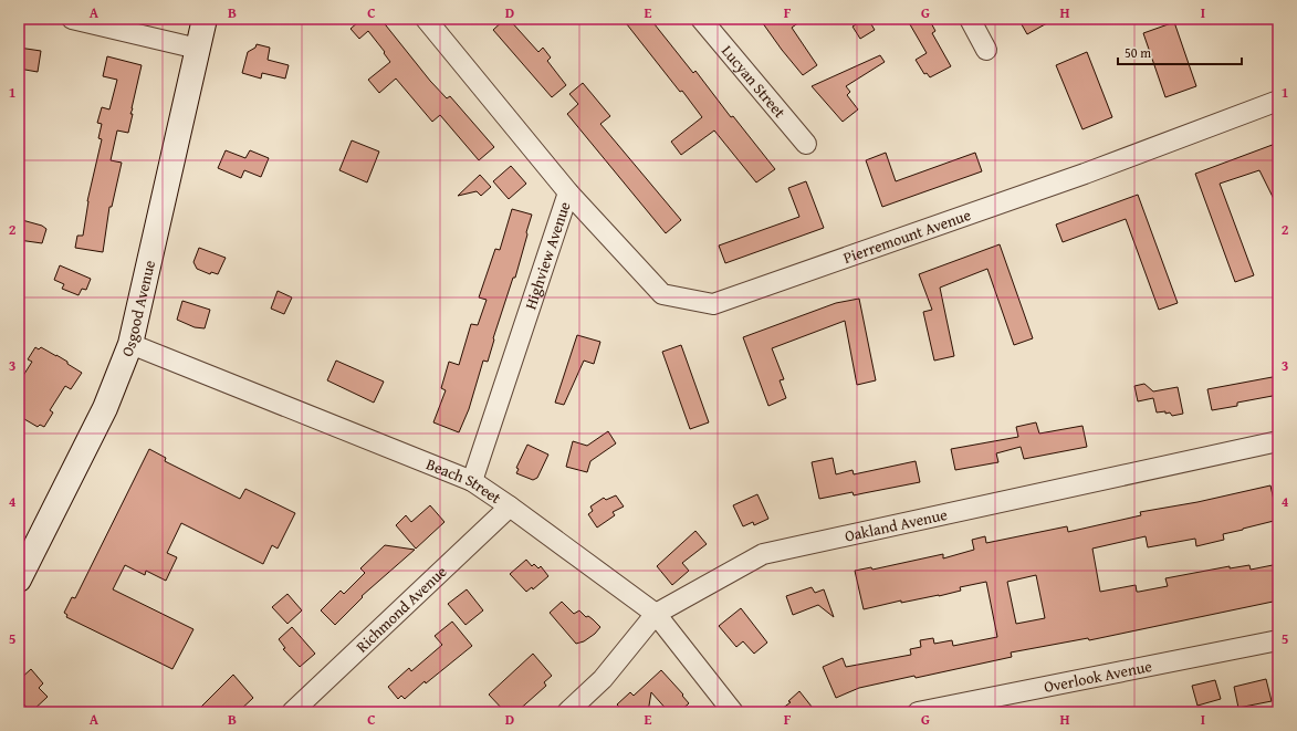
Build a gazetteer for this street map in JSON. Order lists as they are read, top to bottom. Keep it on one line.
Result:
{"streets":{"street":["Lucyan Street","Pierremount Avenue","Highview Avenue","Osgood Avenue","Beach Street","Oakland Avenue","Richmond Avenue","Overlook Avenue"]},"crossings":[["Pierremount Avenue","Highview Avenue"],["Highview Avenue","Beach Street"],["Osgood Avenue","Beach Street"],["Beach Street","Oakland Avenue"],["Beach Street","Richmond Avenue"]],"scale_bar":"50 m","grid":{"columns":["A","B","C","D","E","F","G","H","I"],"rows":["1","2","3","4","5"]}}
